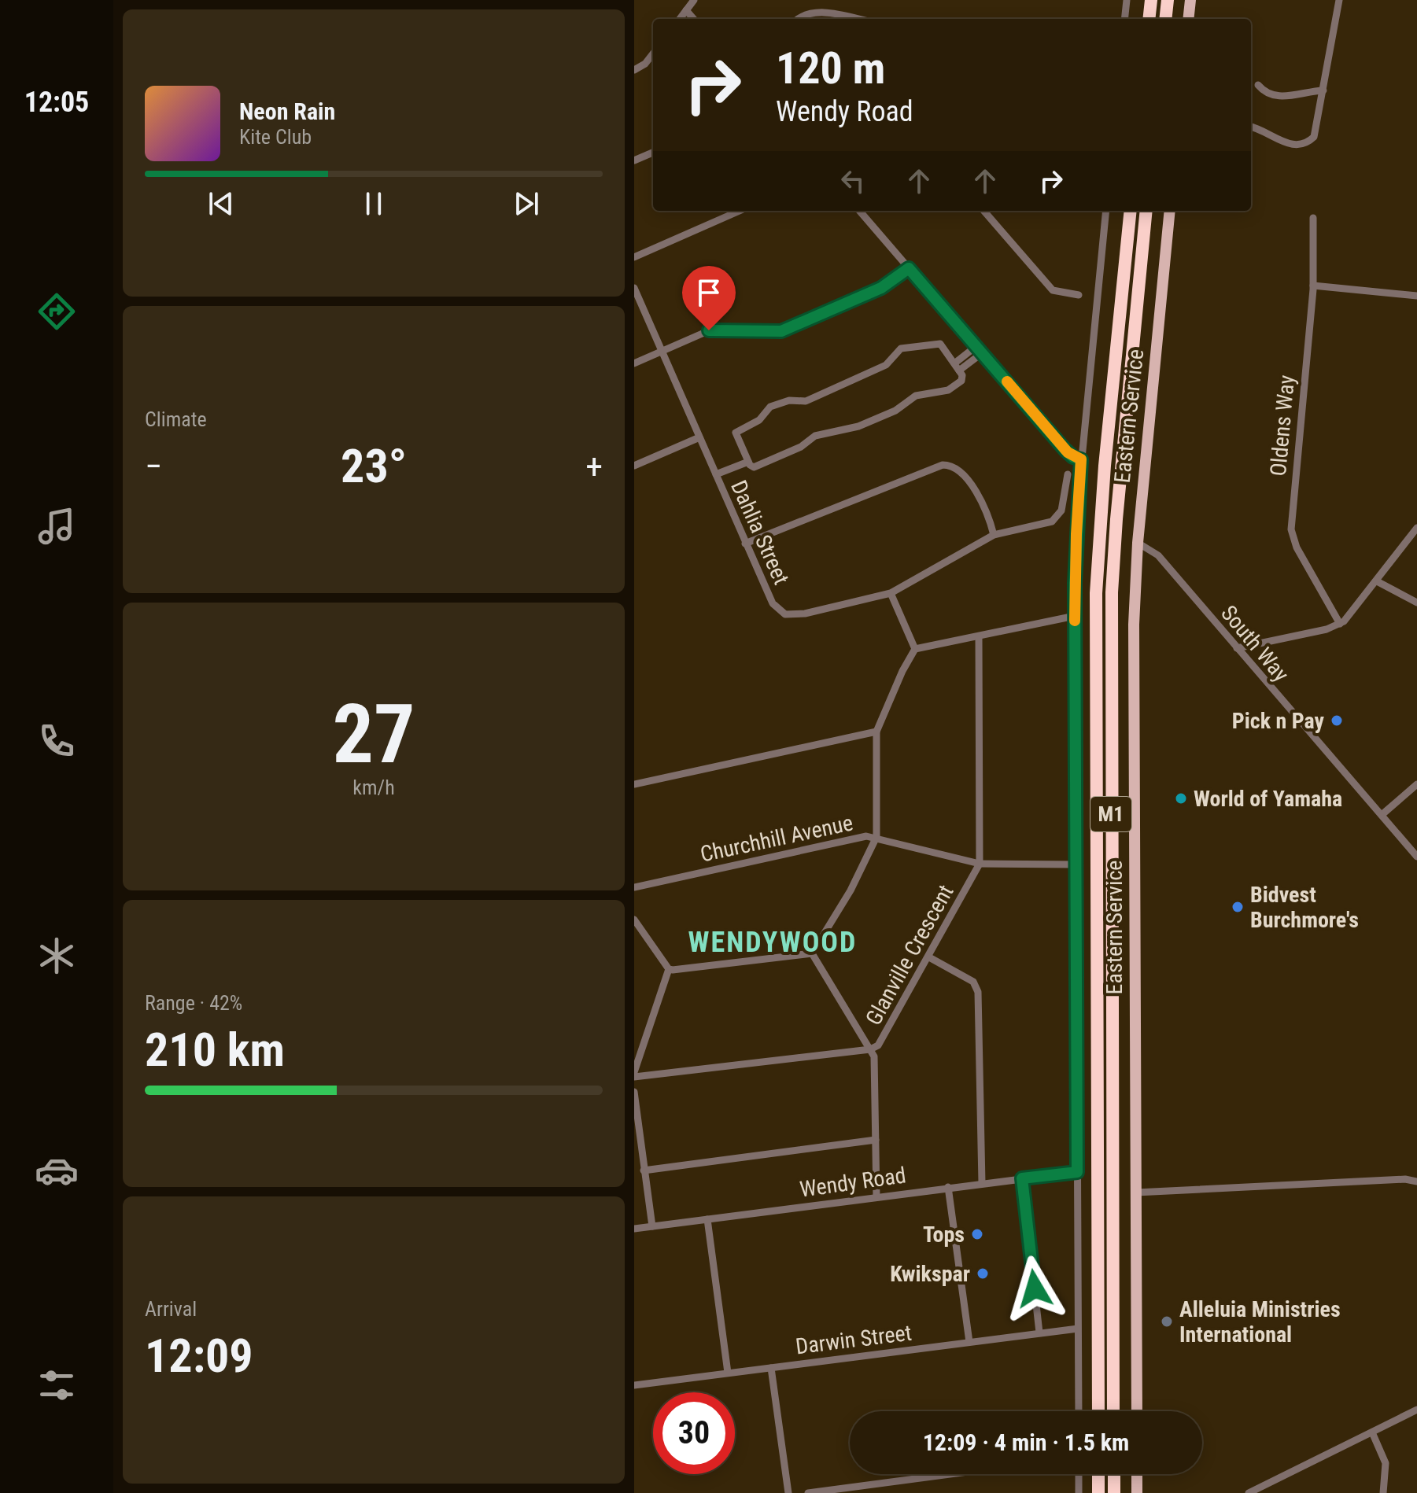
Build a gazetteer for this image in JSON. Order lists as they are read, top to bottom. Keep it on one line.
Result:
{"streets":{"highway":["M1"],"main road":["Eastern Service"],"street":["Oldens Way","Dahlia Street","South Way","Churchhill Avenue","Glanville Crescent","Wendy Road","Darwin Street"]},"crossings":[["Eastern Service","South Way"],["Churchhill Avenue","Glanville Crescent"]],"districts":["WENDYWOOD"],"places":["Pick n Pay","World of Yamaha","Bidvest Burchmore's","Tops","Kwikspar","Alleluia Ministries International"],"page":{"tabs":"12:05","turn":["120 m","Wendy Road"],"song":["Neon Rain","Kite Club"],"tile":["Climate",["27","km/h"],["Range · 42%","210 km"],["Arrival","12:09"]],"heat":["−","23°","+"],"limit":"30","trip":"12:09 · 4 min · 1.5 km"}}
